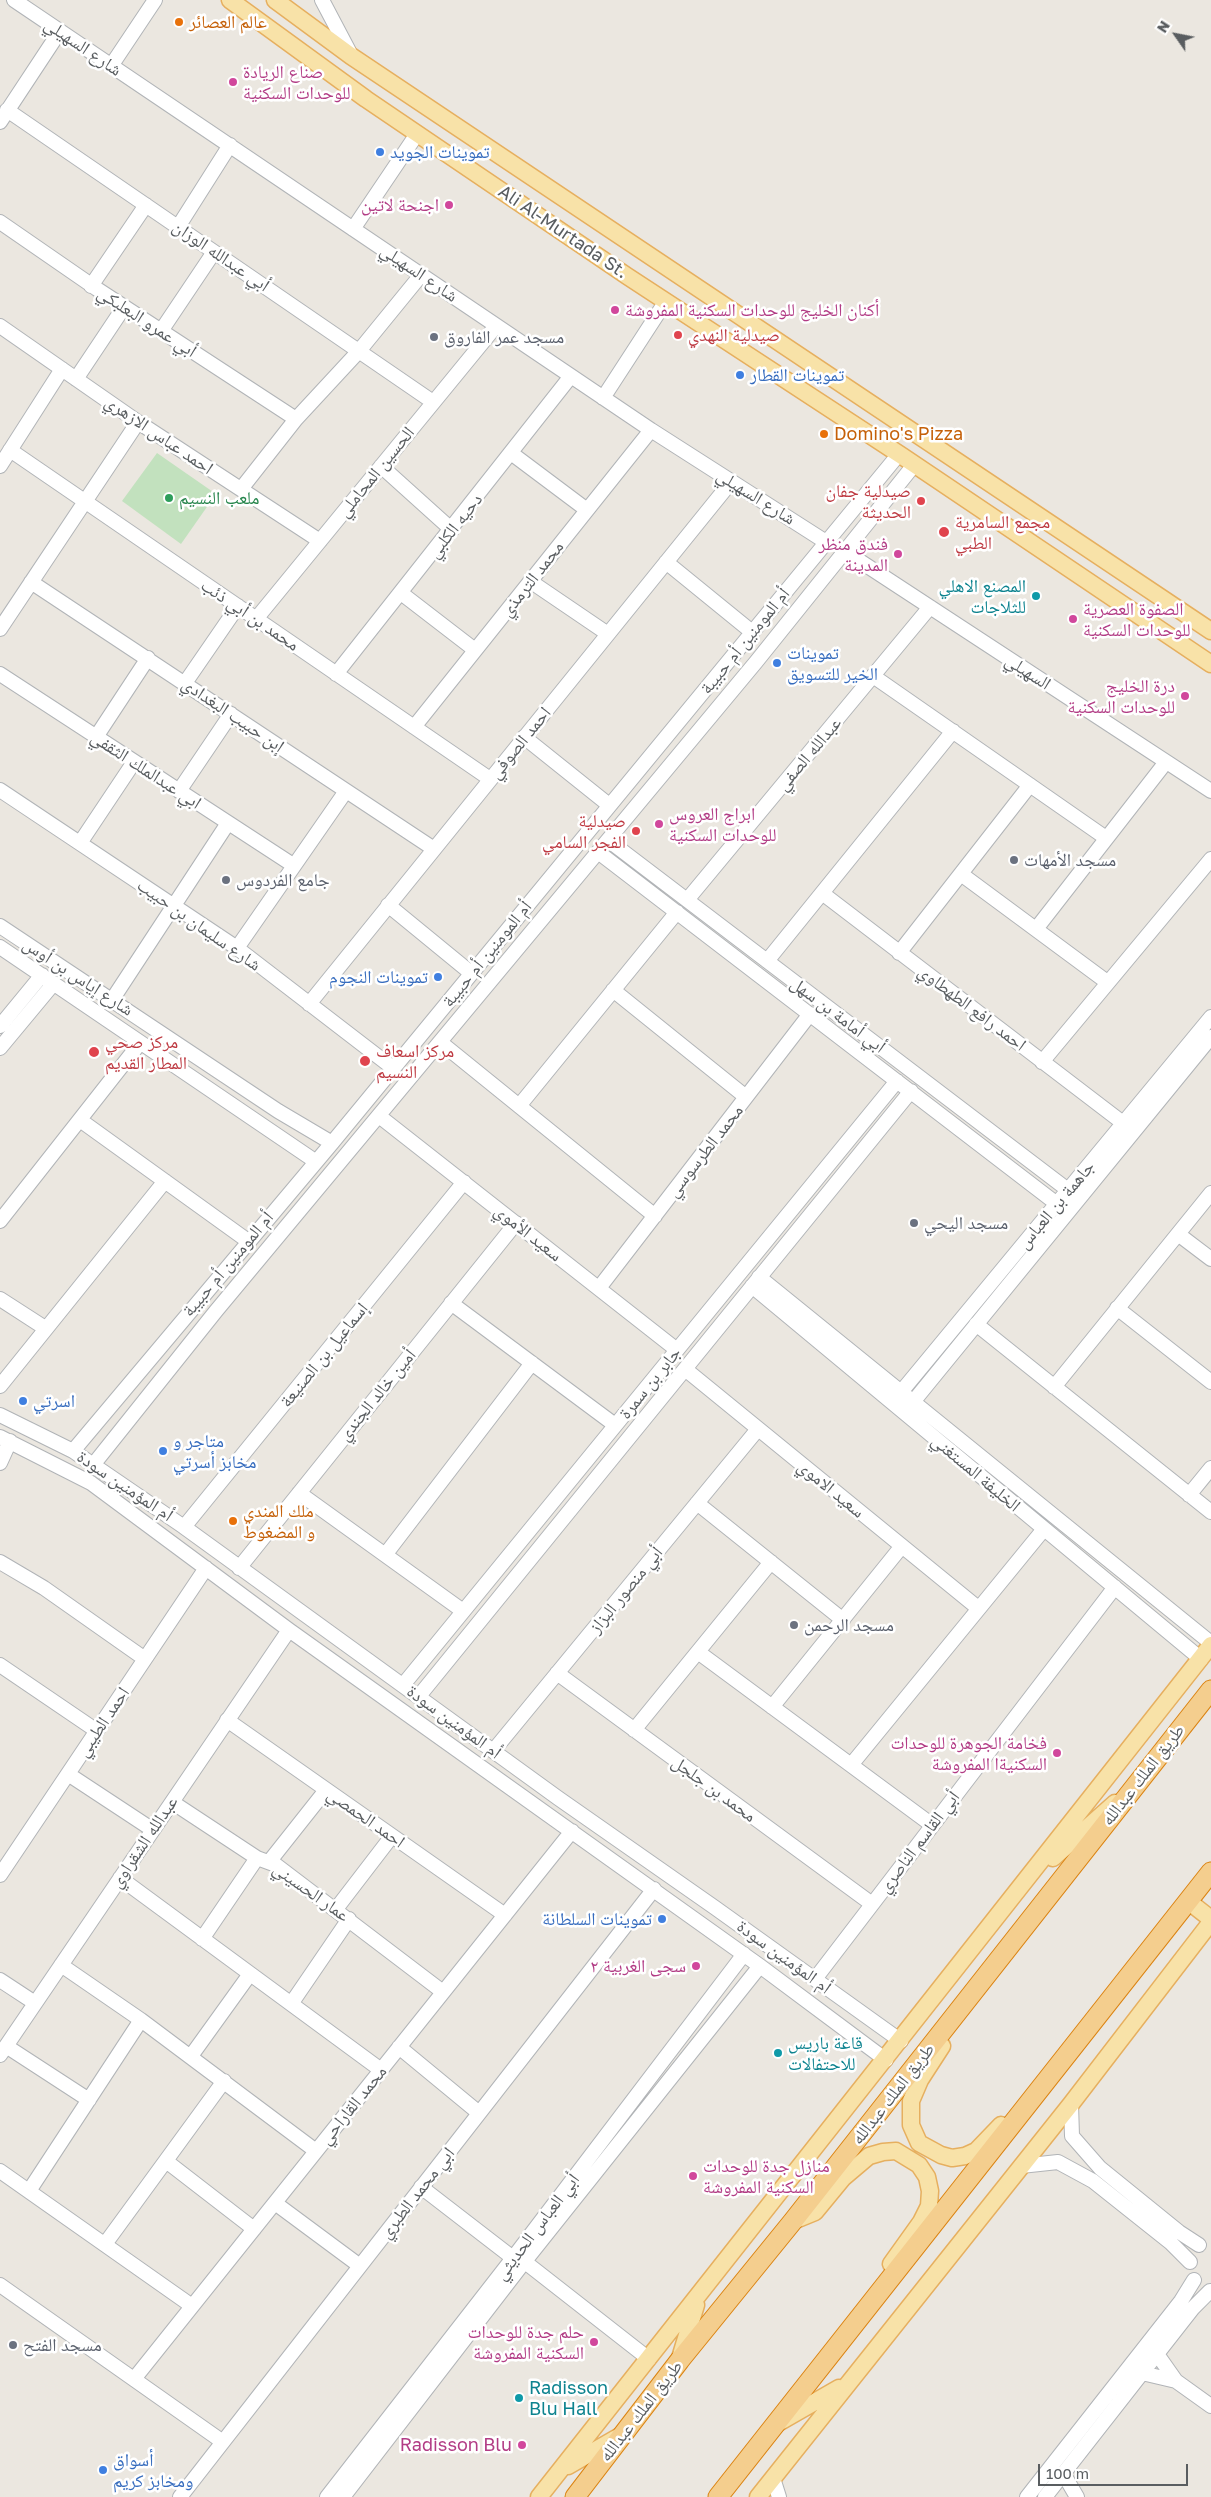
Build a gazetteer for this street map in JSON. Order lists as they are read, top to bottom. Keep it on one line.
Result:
{"streets":{"highway":["طريق الملك عبدالله"],"main road":["Ali Al-Murtada St."],"street":["شارع السهيلي","أبي عبدالله الوزان","أبي عمرو البعلبكي","احمد عباس الازهري","الحسين المحاملي","دحيه الكلبي","محمد الترمذي","محمد بن أبي ذئب","أم المومنين أم حبيبة","السهيلي","إبن حبيب البغدادي","احمد الصوفي","عبدالله الصفي","ابي عبدالملك الثقفي","شارع سليمان بن حبيب","شارع إياس بن أوس","احمد رافع الطهطاوي","أبي أمامة بن سهل","محمد الطرسوسي","جاهمة بن العباس","سعيد الأموي","إسماعيل بن الصنيعة","جابر بن سمرة","أمين خالد الجندي","الخليفة المستغني","أم المؤمنين سودة","سعيد الاموي","أبي منصور البزاز","احمد الطيبي","محمد بن جلجل","احمد الحمصي","عبدالله الشقراوي","أبي القاسم الناصري","عمار الحسيني","محمد القاراحي","ابي محمد الطبري","أبي العباس الحديثي"]},"crossings":[["شارع السهيلي","الحسين المحاملي"],["شارع السهيلي","دحيه الكلبي"],["شارع السهيلي","محمد الترمذي"],["شارع السهيلي","أم المومنين أم حبيبة"],["شارع السهيلي","احمد الصوفي"],["Ali Al-Murtada St.","أم المومنين أم حبيبة"],["أبي عبدالله الوزان","الحسين المحاملي"],["احمد عباس الازهري","الحسين المحاملي"],["الحسين المحاملي","محمد بن أبي ذئب"],["دحيه الكلبي","محمد بن أبي ذئب"],["محمد الترمذي","محمد بن أبي ذئب"],["محمد بن أبي ذئب","احمد الصوفي"],["أم المومنين أم حبيبة","السهيلي"],["أم المومنين أم حبيبة","شارع سليمان بن حبيب"],["أم المومنين أم حبيبة","شارع إياس بن أوس"],["أم المومنين أم حبيبة","أبي أمامة بن سهل"],["أم المومنين أم حبيبة","سعيد الأموي"],["أم المومنين أم حبيبة","أم المؤمنين سودة"],["السهيلي","عبدالله الصفي"],["إبن حبيب البغدادي","احمد الصوفي"],["احمد الصوفي","شارع سليمان بن حبيب"],["عبدالله الصفي","أبي أمامة بن سهل"],["احمد رافع الطهطاوي","جاهمة بن العباس"],["أبي أمامة بن سهل","محمد الطرسوسي"],["أبي أمامة بن سهل","جاهمة بن العباس"],["أبي أمامة بن سهل","جابر بن سمرة"],["محمد الطرسوسي","سعيد الأموي"],["جاهمة بن العباس","الخليفة المستغني"],["سعيد الأموي","إسماعيل بن الصنيعة"],["سعيد الأموي","جابر بن سمرة"],["سعيد الأموي","أمين خالد الجندي"],["إسماعيل بن الصنيعة","أم المؤمنين سودة"],["جابر بن سمرة","الخليفة المستغني"],["جابر بن سمرة","أم المؤمنين سودة"],["جابر بن سمرة","سعيد الاموي"],["أمين خالد الجندي","أم المؤمنين سودة"],["الخليفة المستغني","أبي القاسم الناصري"],["أم المؤمنين سودة","أبي منصور البزاز"],["أم المؤمنين سودة","احمد الطيبي"],["أم المؤمنين سودة","عبدالله الشقراوي"],["أم المؤمنين سودة","أبي القاسم الناصري"],["أم المؤمنين سودة","محمد القاراحي"],["أم المؤمنين سودة","ابي محمد الطبري"],["أم المؤمنين سودة","أبي العباس الحديثي"],["سعيد الاموي","أبي منصور البزاز"],["أبي منصور البزاز","محمد بن جلجل"],["محمد بن جلجل","أبي القاسم الناصري"],["احمد الحمصي","عبدالله الشقراوي"],["احمد الحمصي","محمد القاراحي"],["عبدالله الشقراوي","عمار الحسيني"],["عمار الحسيني","محمد القاراحي"]],"places":["عالم العصائر","صناع الريادة للوحدات السكنية","تموينات الجويد","اجنحة لاتين","أكنان الخليج للوحدات السكنية المفروشة","صيدلية النهدي","مسجد عمر الفاروق","تموينات القطار","Domino's Pizza","ملعب النسيم","صيدلية جفان الحديثة","مجمع السامرية الطبي","فندق منظر المدينة","المصنع الاهلي للثلاجات","الصفوة العصرية للوحدات السكنية","تموينات الخير للتسويق","درة الخليج للوحدات السكنية","ابراج العروس للوحدات السكنية","صيدلية الفجر السامي","مسجد الأمهات","جامع الفردوس","تموينات النجوم","مركز صحي المطار القديم","مركز اسعاف النسيم","مسجد اليحي","اسرتي","متاجر و مخابز أسرتي","ملك المندي و المضغوط","مسجد الرحمن","فخامة الجوهرة للوحدات السكنيةا المفروشة","تموينات السلطانة","سجى الغربية ٢","قاعة باريس للاحتفالات","منازل جدة للوحدات السكنية المفروشة","حلم جدة للوحدات السكنية المفروشة","مسجد الفتح","Radisson Blu Hall","Radisson Blu","أسواق ومخابز كريم"],"scale_bar":"100 m","north":"top left"}
